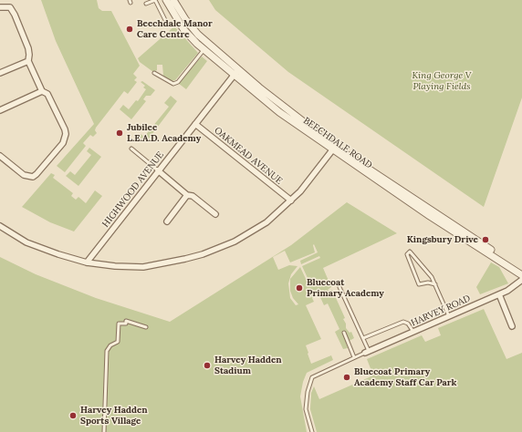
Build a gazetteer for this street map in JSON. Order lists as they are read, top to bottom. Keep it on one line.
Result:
{"streets":{"street":["BEECHDALE ROAD","OAKMEAD AVENUE","HIGHWOOD AVENUE","HARVEY ROAD"]},"crossings":[["BEECHDALE ROAD","HIGHWOOD AVENUE"],["OAKMEAD AVENUE","HIGHWOOD AVENUE"]],"parks":["King George V Playing Fields"],"places":["Beechdale Manor Care Centre","Jubilee L.E.A.D. Academy","Kingsbury Drive","Bluecoat Primary Academy","Harvey Hadden Stadium","Bluecoat Primary Academy Staff Car Park","Harvey Hadden Sports Village"]}
